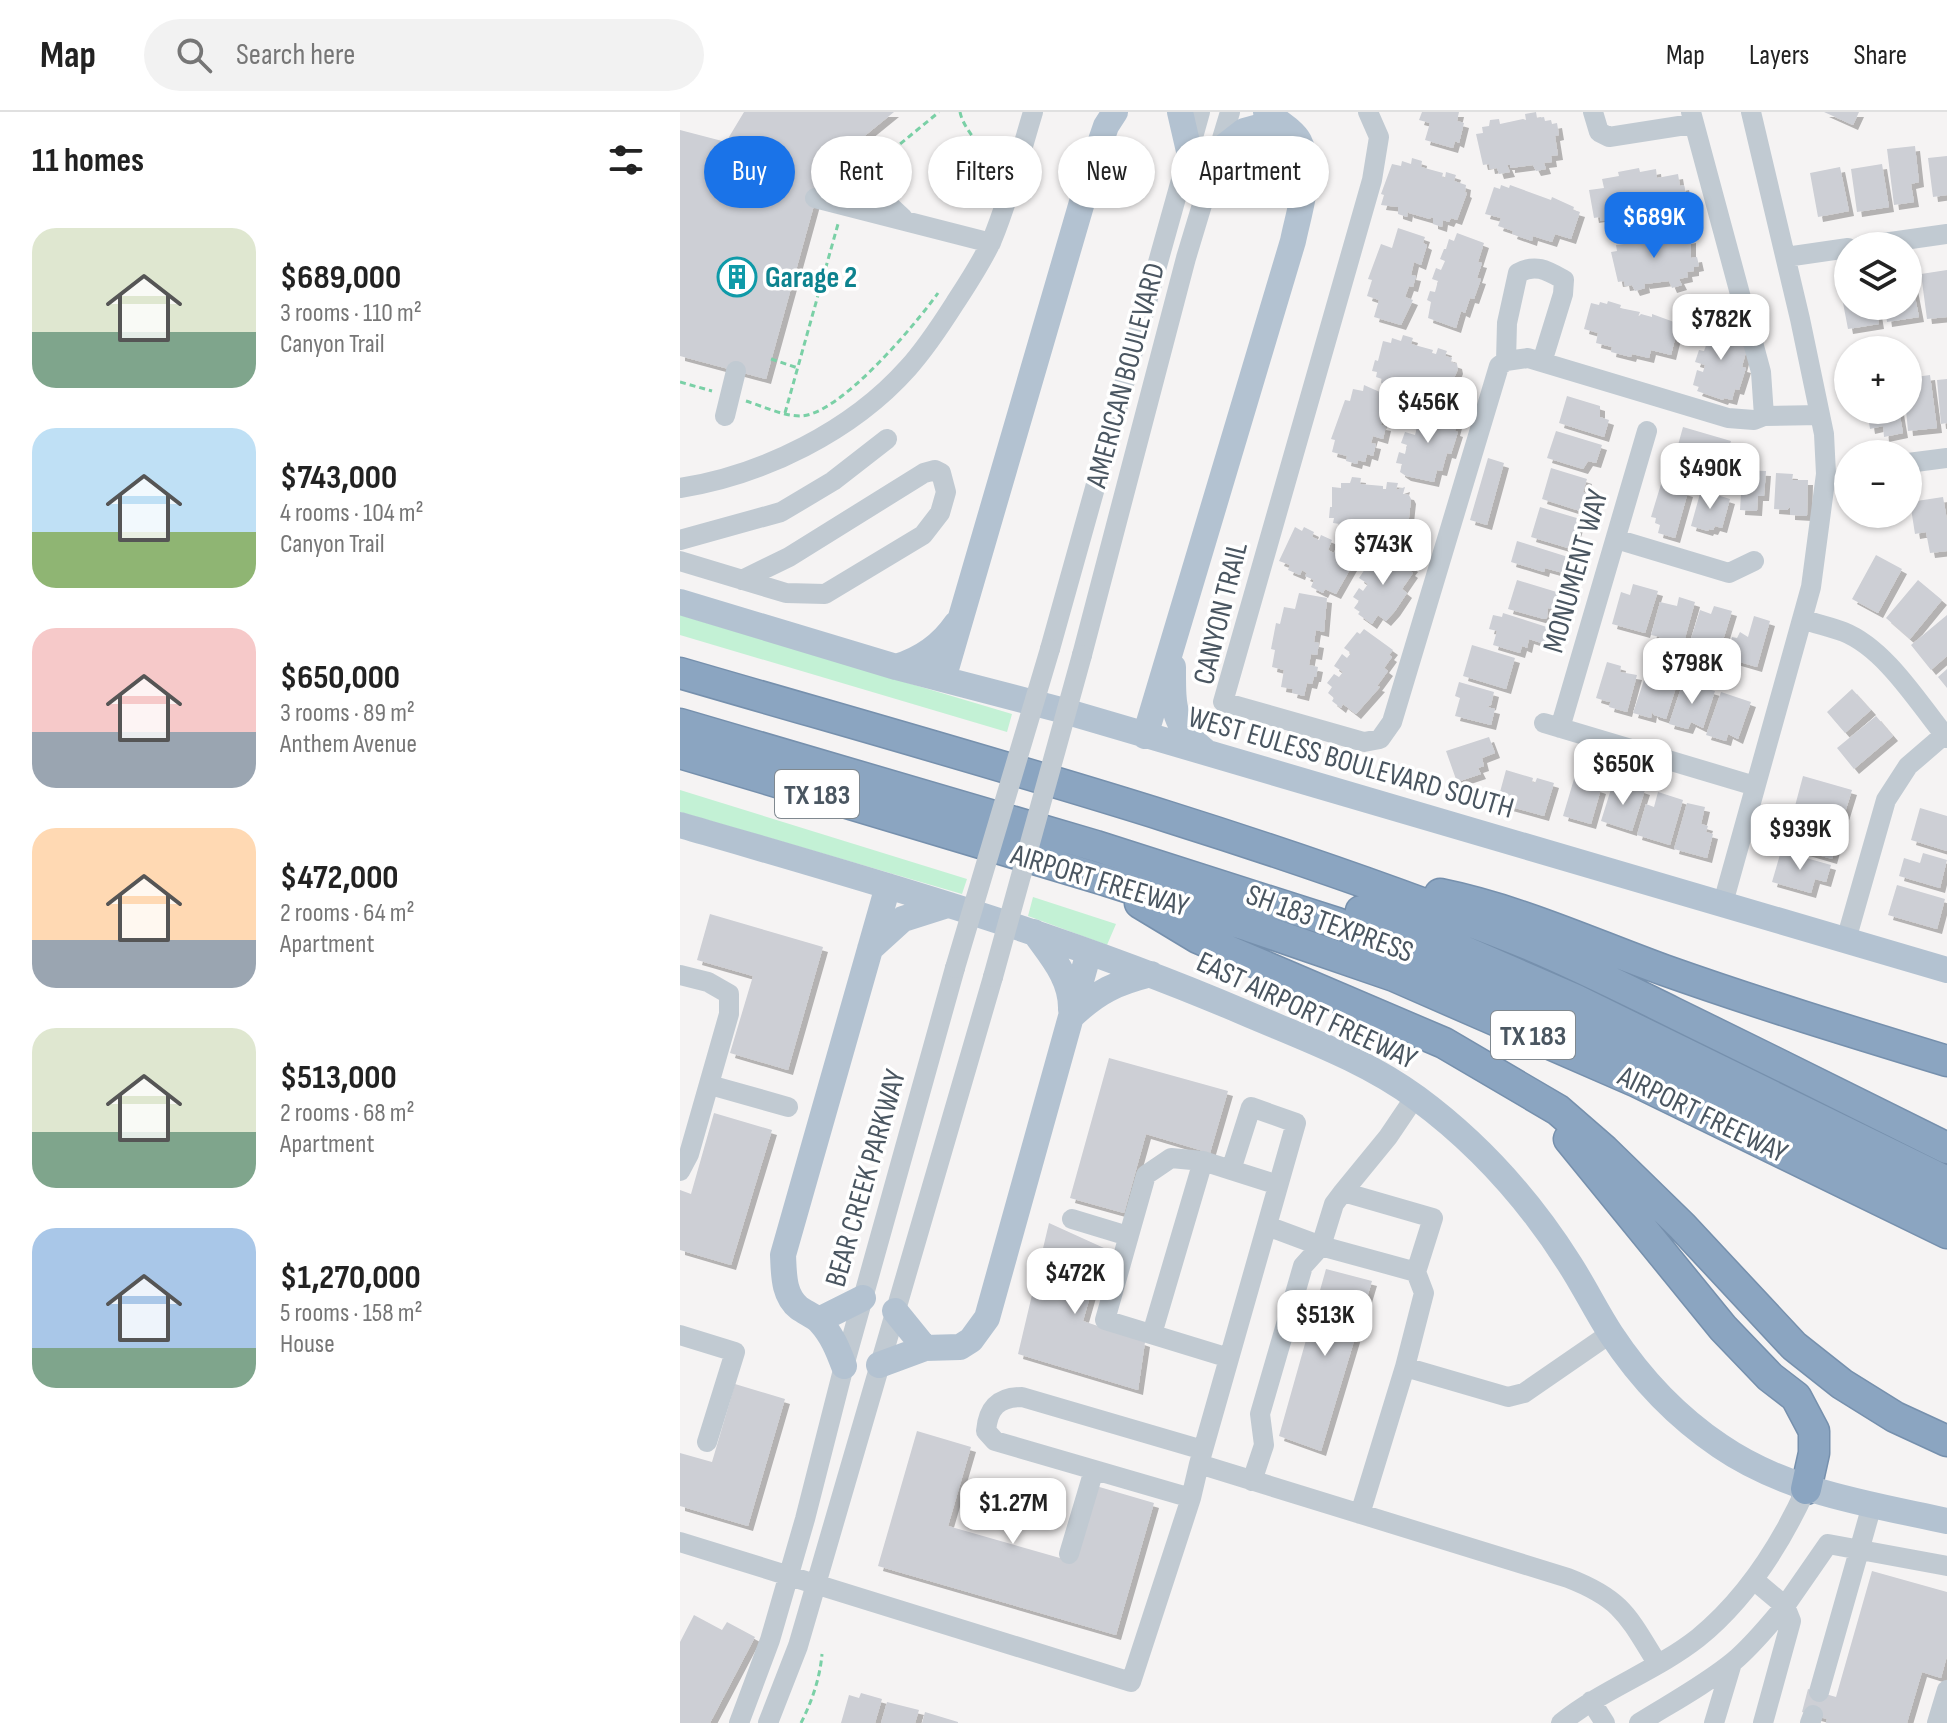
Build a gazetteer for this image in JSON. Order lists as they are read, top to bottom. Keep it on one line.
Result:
{"streets":{"highway":["TX 183","AIRPORT FREEWAY","SH 183 TEXPRESS"],"main road":["WEST EULESS BOULEVARD SOUTH","EAST AIRPORT FREEWAY"],"street":["AMERICAN BOULEVARD","MONUMENT WAY","CANYON TRAIL","BEAR CREEK PARKWAY"]},"crossings":[["AMERICAN BOULEVARD","BEAR CREEK PARKWAY"]],"places":{"building":["Garage 2"]},"page":{"header":"Map","search":"Search here","nav":["Map","Layers","Share"],"heading":"11 homes","chip":["Buy","Rent","Filters","New","Apartment"],"price":["$689K","$782K","$456K","$490K","$743K","$798K","$650K","$939K","$472K","$513K","$1.27M"],"list":[{"name":"$689,000","note":"3 rooms · 110 m² · Canyon Trail"},{"name":"$743,000","note":"4 rooms · 104 m² · Canyon Trail"},{"name":"$650,000","note":"3 rooms · 89 m² · Anthem Avenue"},{"name":"$472,000","note":"2 rooms · 64 m² · Apartment"},{"name":"$513,000","note":"2 rooms · 68 m² · Apartment"},{"name":"$1,270,000","note":"5 rooms · 158 m² · House"}],"map_buttons":["+","−"]}}
